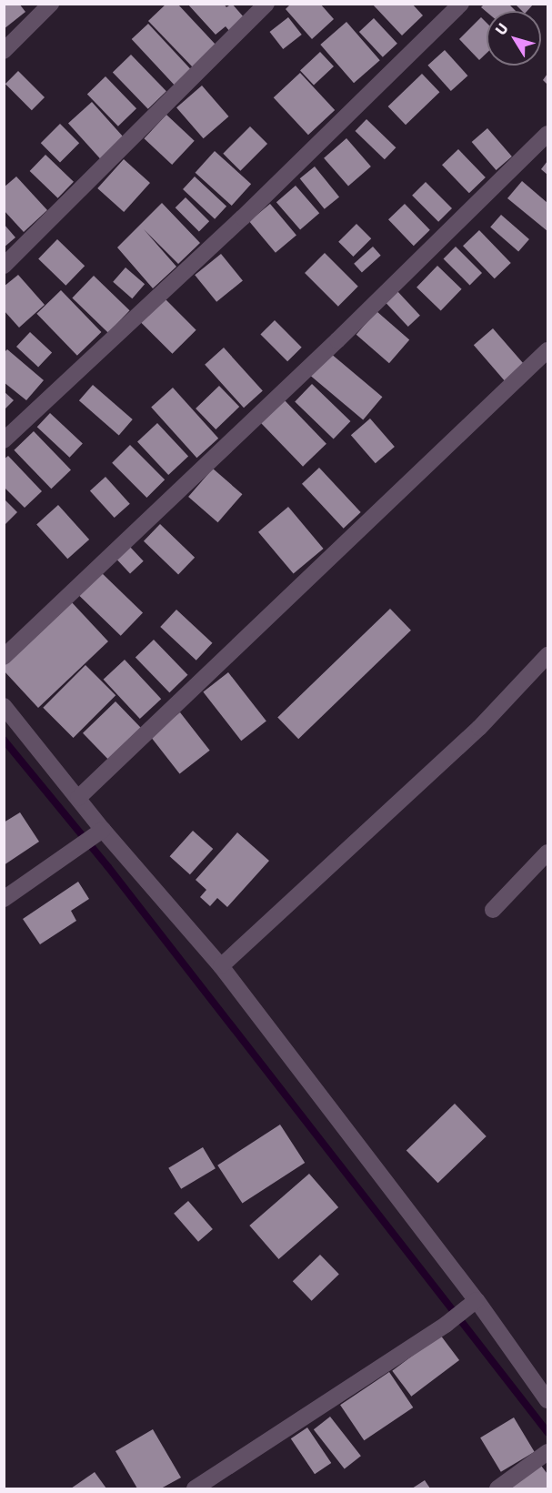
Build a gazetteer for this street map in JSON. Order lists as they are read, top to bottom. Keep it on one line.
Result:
{"north":"top left"}
